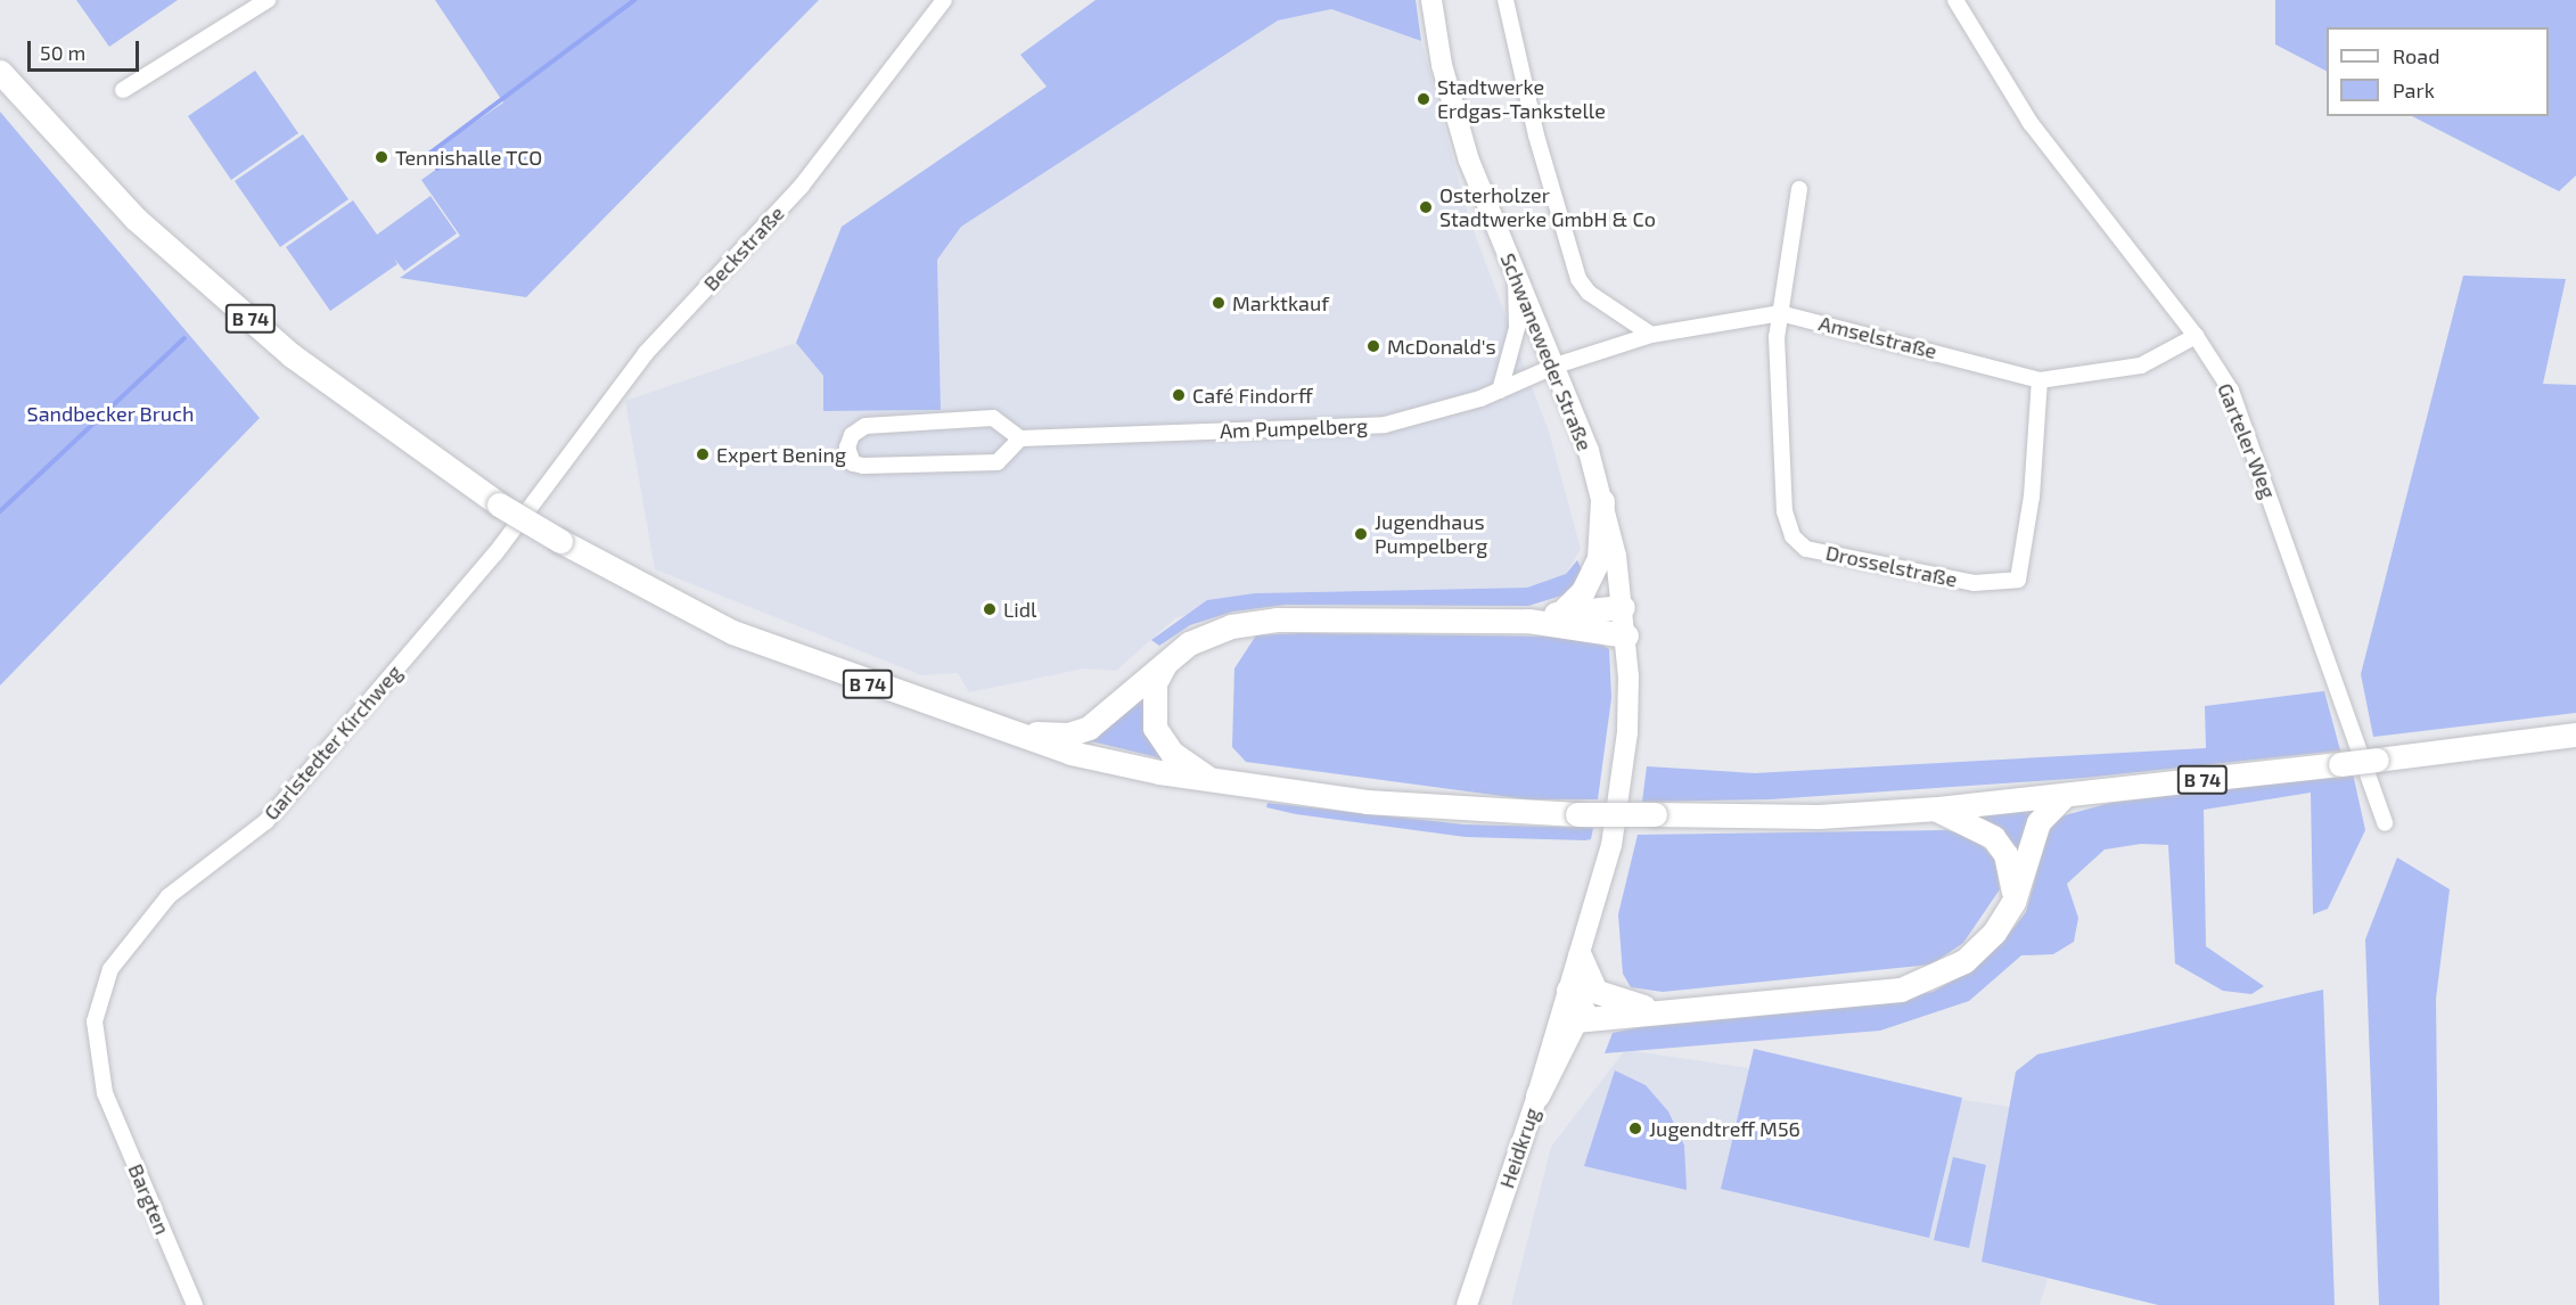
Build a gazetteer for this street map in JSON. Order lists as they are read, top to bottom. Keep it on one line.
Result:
{"streets":{"main road":["B 74","Schwaneweder Straße","Heidkrug"],"street":["Beckstraße","Amselstraße","Am Pumpelberg","Garteler Weg","Drosselstraße","Garlstedter Kirchweg","Bargten"]},"crossings":[["Beckstraße","Garlstedter Kirchweg"],["Amselstraße","Schwaneweder Straße"],["Amselstraße","Am Pumpelberg"],["Amselstraße","Garteler Weg"],["Amselstraße","Drosselstraße"],["Schwaneweder Straße","Am Pumpelberg"],["Schwaneweder Straße","Heidkrug"],["Garlstedter Kirchweg","Bargten"]],"parks":["Sandbecker Bruch"],"places":["Stadtwerke Erdgas-Tankstelle","Tennishalle TCO","Osterholzer Stadtwerke GmbH & Co","Marktkauf","McDonald's","Café Findorff","Expert Bening","Jugendhaus Pumpelberg","Lidl","Jugendtreff M56"],"legend":["Road","Park"],"scale_bar":"50 m"}
